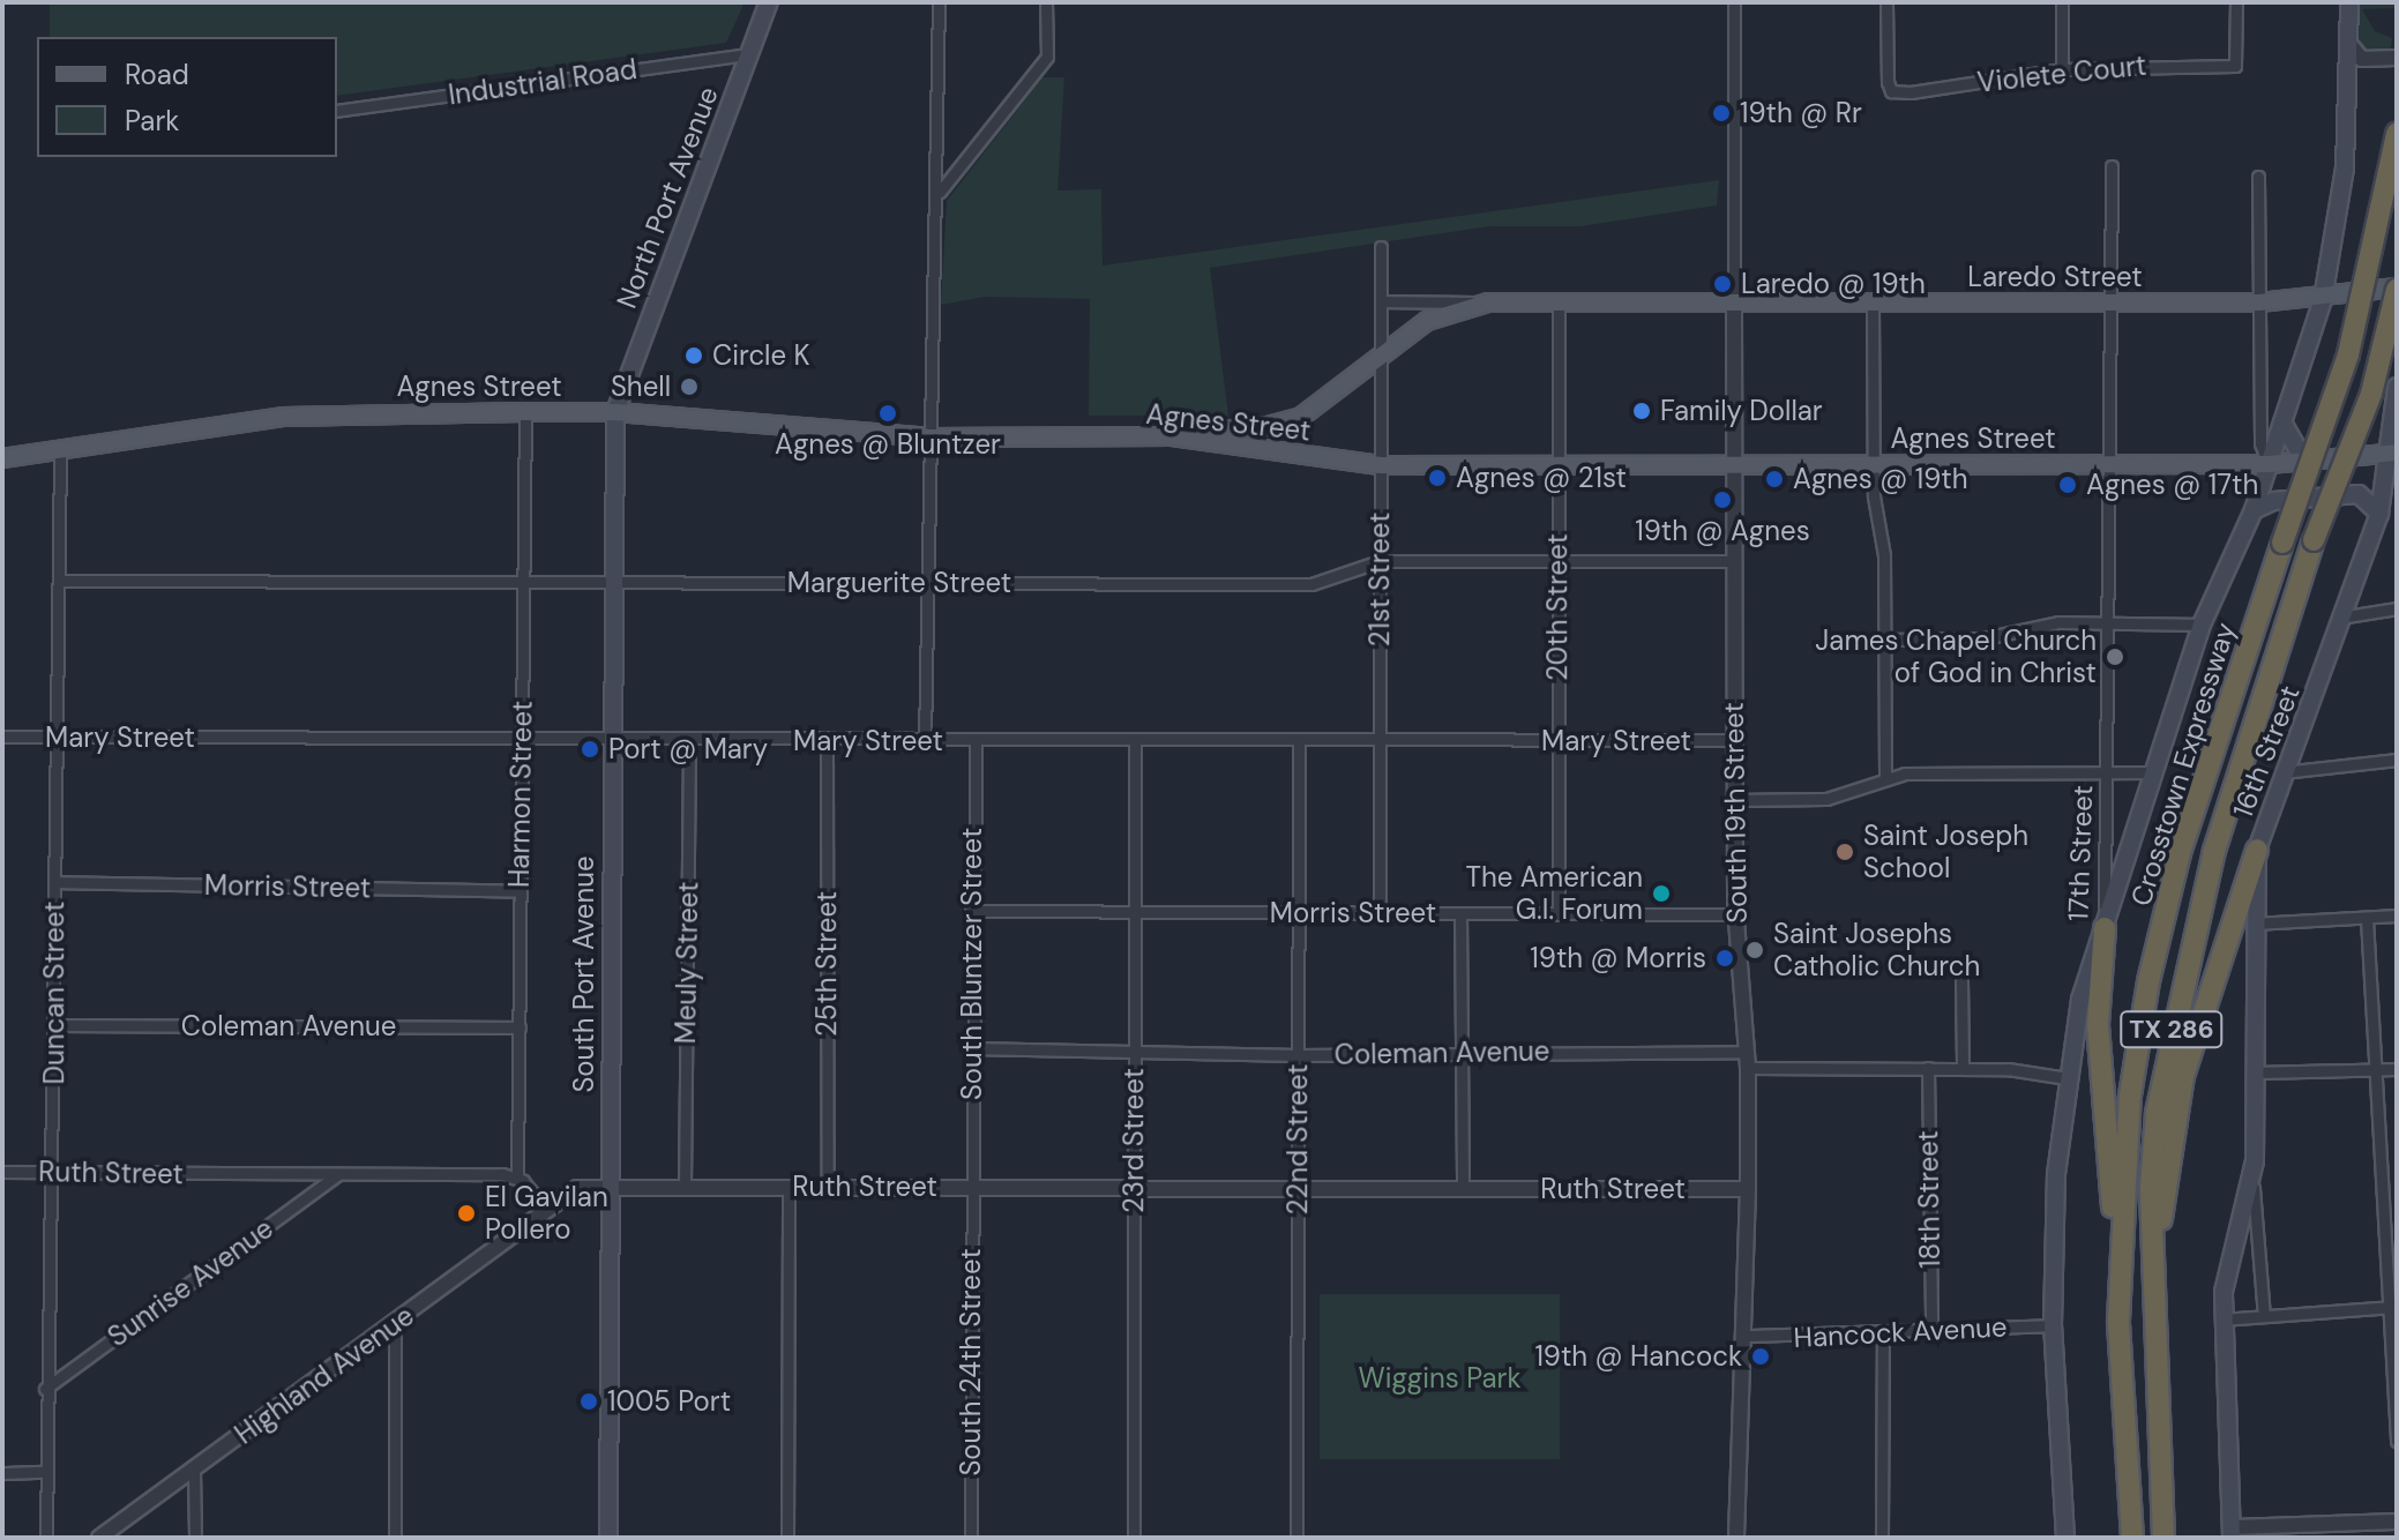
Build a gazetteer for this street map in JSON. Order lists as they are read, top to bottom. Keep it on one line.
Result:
{"streets":{"highway":["Crosstown Expressway","TX 286"],"main road":["North Port Avenue","Laredo Street","Agnes Street","16th Street","17th Street","South Port Avenue"],"street":["Violete Court","Industrial Road","21st Street","Marguerite Street","20th Street","Mary Street","Harmon Street","South 19th Street","Morris Street","Meuly Street","25th Street","South Bluntzer Street","Duncan Street","Coleman Avenue","22nd Street","23rd Street","Ruth Street","18th Street","Sunrise Avenue","Hancock Avenue","South 24th Street","Highland Avenue"]},"crossings":[["Industrial Road","North Port Avenue"],["North Port Avenue","Agnes Street"],["North Port Avenue","South Port Avenue"],["Laredo Street","21st Street"],["Laredo Street","20th Street"],["Laredo Street","Crosstown Expressway"],["Laredo Street","South 19th Street"],["Laredo Street","17th Street"],["Agnes Street","21st Street"],["Agnes Street","20th Street"],["Agnes Street","16th Street"],["Agnes Street","Crosstown Expressway"],["Agnes Street","Harmon Street"],["Agnes Street","South 19th Street"],["Agnes Street","17th Street"],["Agnes Street","South Port Avenue"],["Agnes Street","Duncan Street"],["21st Street","Marguerite Street"],["21st Street","Mary Street"],["21st Street","Morris Street"],["Marguerite Street","20th Street"],["Marguerite Street","Harmon Street"],["Marguerite Street","South 19th Street"],["Marguerite Street","South Port Avenue"],["Marguerite Street","Duncan Street"],["20th Street","Mary Street"],["20th Street","Morris Street"],["Mary Street","Harmon Street"],["Mary Street","South 19th Street"],["Mary Street","Meuly Street"],["Mary Street","25th Street"],["Mary Street","South Bluntzer Street"],["Mary Street","South Port Avenue"],["Mary Street","Duncan Street"],["Mary Street","22nd Street"],["Mary Street","23rd Street"],["Crosstown Expressway","17th Street"],["Harmon Street","Morris Street"],["Harmon Street","Coleman Avenue"],["Harmon Street","Ruth Street"],["South 19th Street","Morris Street"],["South 19th Street","Coleman Avenue"],["South 19th Street","Ruth Street"],["South 19th Street","Hancock Avenue"],["17th Street","Hancock Avenue"],["Morris Street","South Bluntzer Street"],["Morris Street","Duncan Street"],["Morris Street","22nd Street"],["Morris Street","23rd Street"],["Meuly Street","Ruth Street"],["25th Street","Ruth Street"],["South Bluntzer Street","Coleman Avenue"],["South Bluntzer Street","Ruth Street"],["South Bluntzer Street","South 24th Street"],["South Port Avenue","Ruth Street"],["Duncan Street","Coleman Avenue"],["Duncan Street","Ruth Street"],["Duncan Street","Sunrise Avenue"],["Coleman Avenue","22nd Street"],["Coleman Avenue","23rd Street"],["22nd Street","Ruth Street"],["23rd Street","Ruth Street"],["Ruth Street","Sunrise Avenue"],["Ruth Street","South 24th Street"],["Ruth Street","Highland Avenue"],["18th Street","Hancock Avenue"]],"parks":["Wiggins Park"],"places":["19th @ Rr","Laredo @ 19th","Circle K","Shell","Family Dollar","Agnes @ Bluntzer","Agnes @ 21st","Agnes @ 19th","Agnes @ 17th","19th @ Agnes","James Chapel Church of God in Christ","Port @ Mary","Saint Joseph School","The American G.I. Forum","Saint Josephs Catholic Church","19th @ Morris","El Gavilan Pollero","19th @ Hancock","1005 Port"],"legend":["Road","Park"]}
